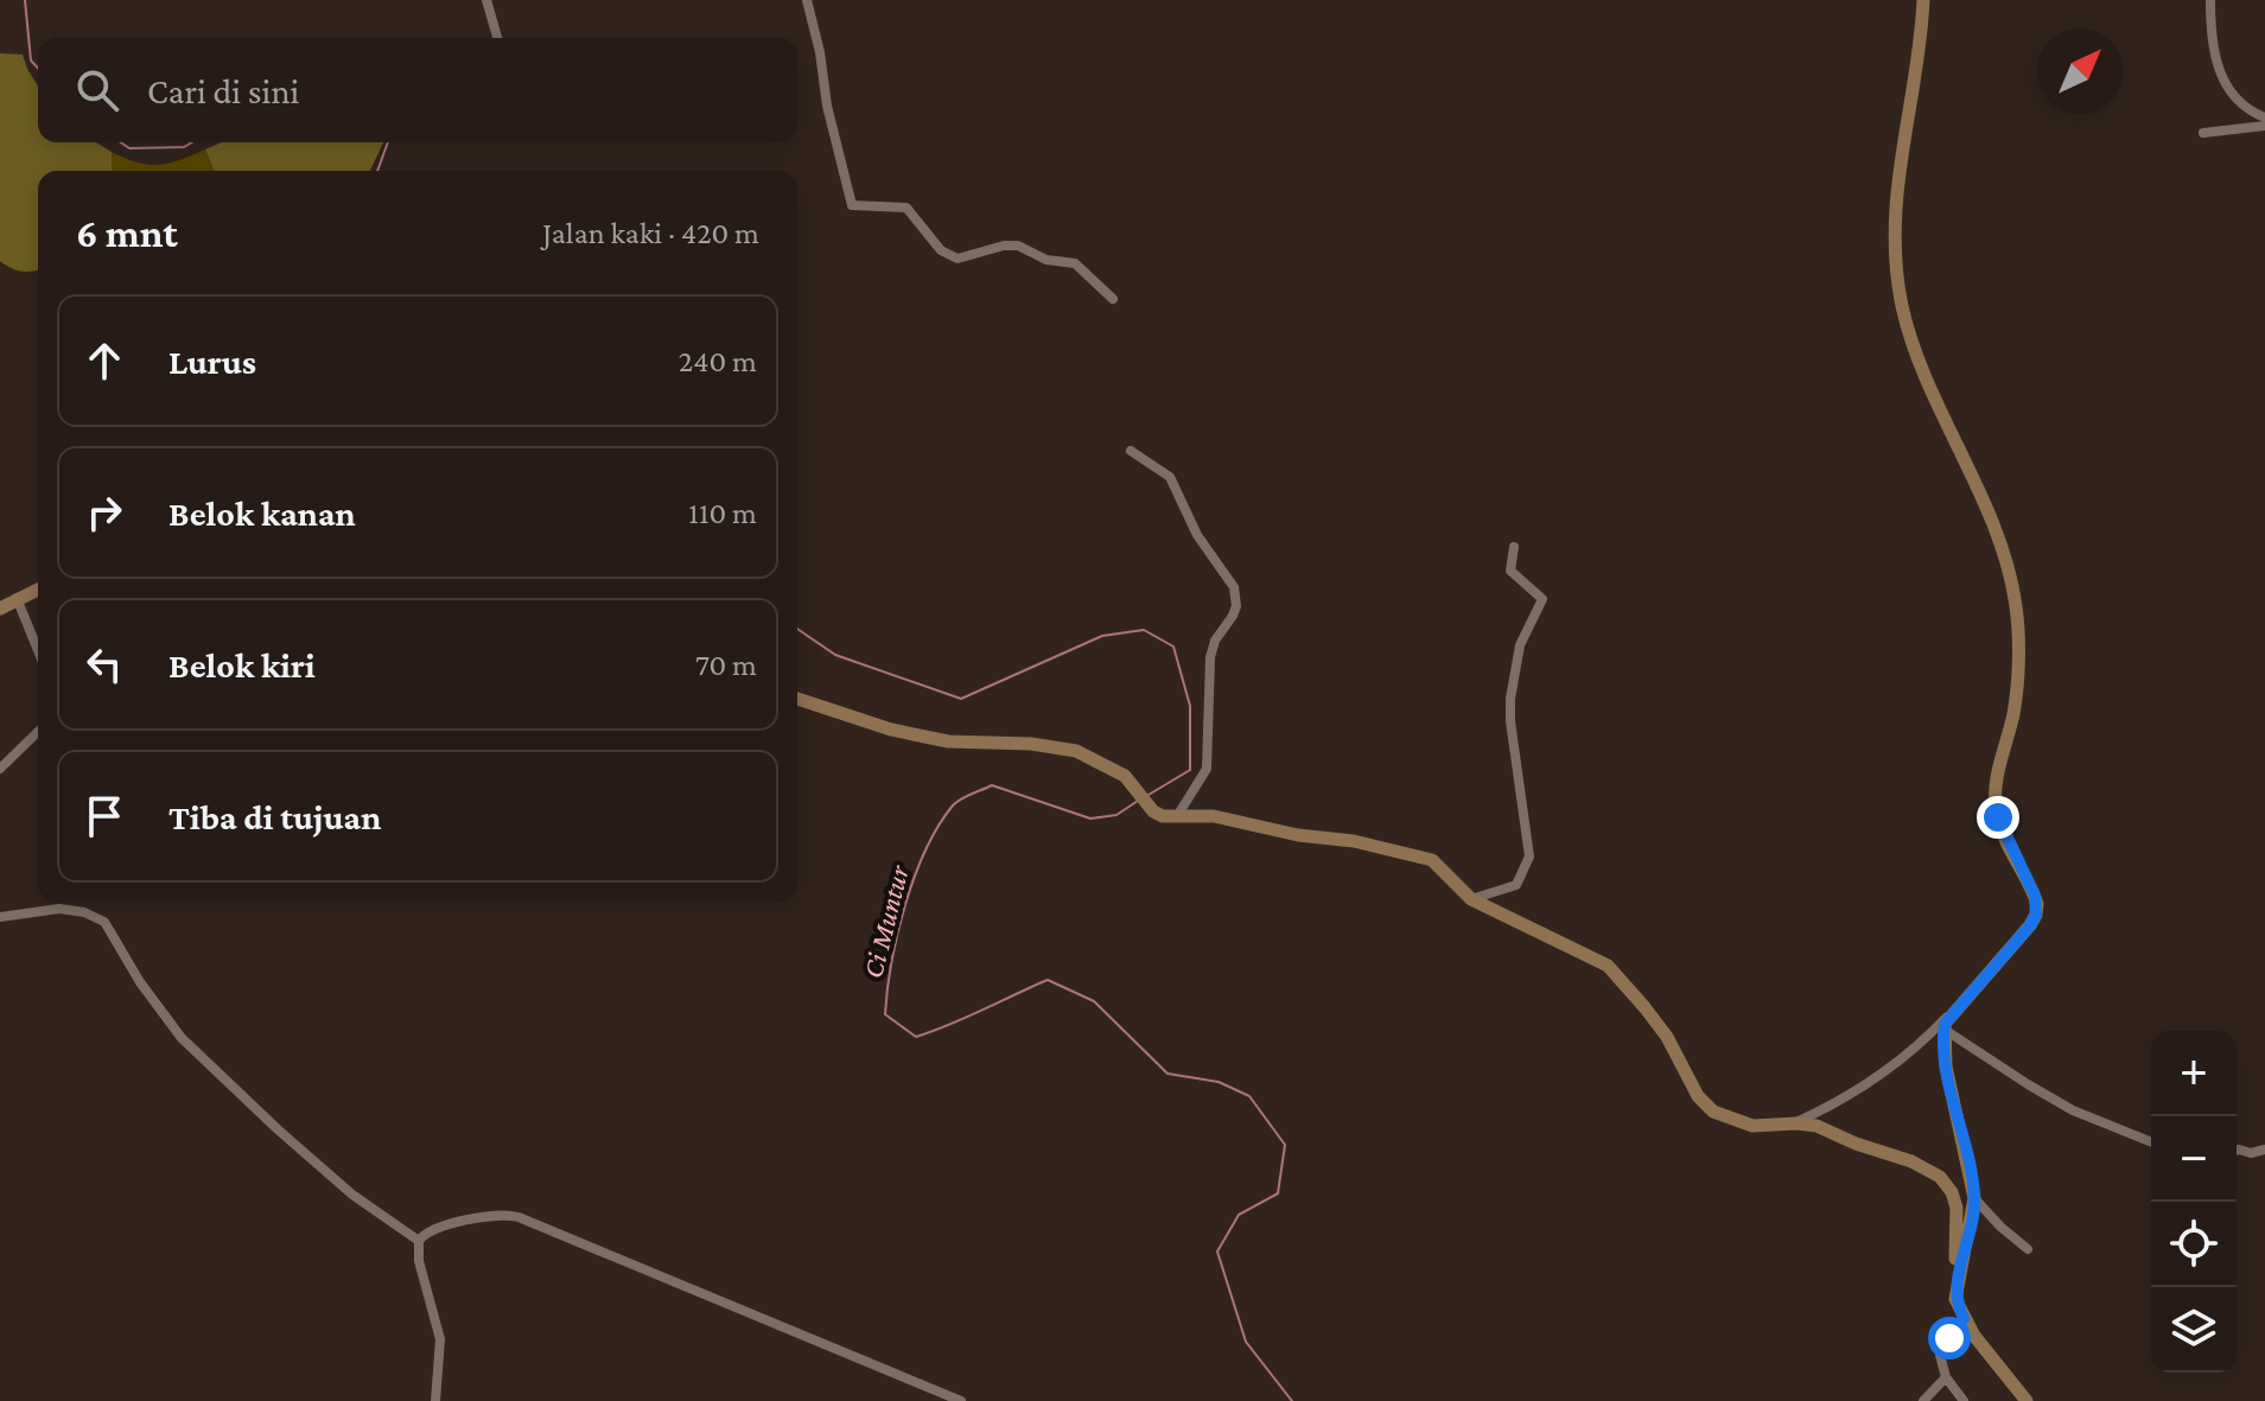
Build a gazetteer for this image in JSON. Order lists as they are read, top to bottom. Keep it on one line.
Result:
{"water":["Ci Muntur"],"north":"top right","page":{"search":"Cari di sini","heading":["6 mnt","Jalan kaki · 420 m"],"list":[["Lurus","240 m"],["Belok kanan","110 m"],["Belok kiri","70 m"],"Tiba di tujuan"],"map_buttons":["+","−"]}}
